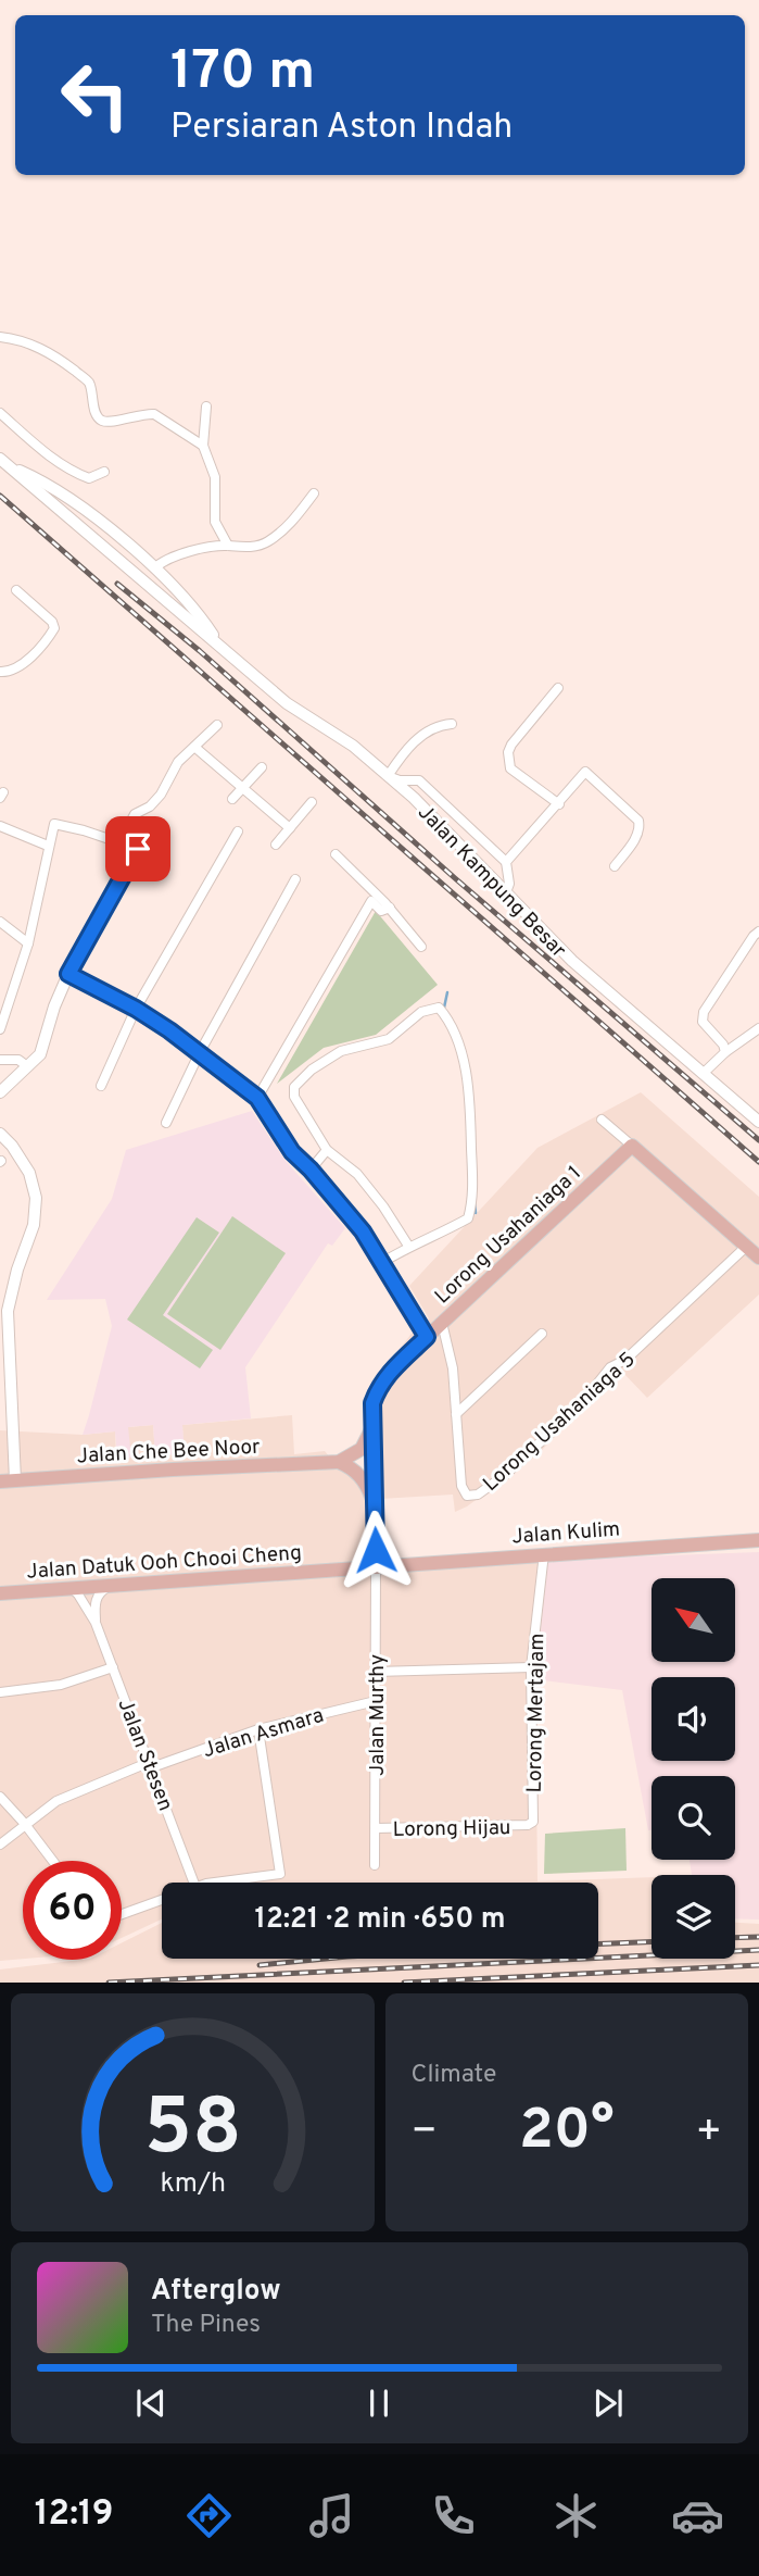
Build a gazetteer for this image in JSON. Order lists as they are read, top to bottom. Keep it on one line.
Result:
{"streets":{"main road":["Lorong Usahaniaga 1","Jalan Che Bee Noor","Jalan Kulim","Jalan Datuk Ooh Chooi Cheng"],"street":["Jalan Kampung Besar","Lorong Usahaniaga 5","Lorong Mertajam","Jalan Murthy","Jalan Asmara","Jalan Stesen","Lorong Hijau"]},"crossings":[["Lorong Usahaniaga 1","Jalan Kulim"],["Lorong Usahaniaga 1","Jalan Datuk Ooh Chooi Cheng"],["Lorong Usahaniaga 1","Jalan Murthy"],["Jalan Kulim","Jalan Datuk Ooh Chooi Cheng"],["Jalan Kulim","Lorong Mertajam"],["Jalan Kulim","Jalan Murthy"],["Jalan Datuk Ooh Chooi Cheng","Jalan Murthy"],["Jalan Datuk Ooh Chooi Cheng","Jalan Stesen"],["Lorong Mertajam","Lorong Hijau"],["Jalan Murthy","Jalan Asmara"],["Jalan Murthy","Lorong Hijau"],["Jalan Asmara","Jalan Stesen"]],"north":"top left","page":{"turn":["170 m","Persiaran Aston Indah"],"limit":"60","trip":"12:21 · 2 min · 650 m","tile":"Climate","heat":["−","20°","+"],"song":["Afterglow","The Pines"],"tabs":"12:19","gauge":["58","km/h"]}}
